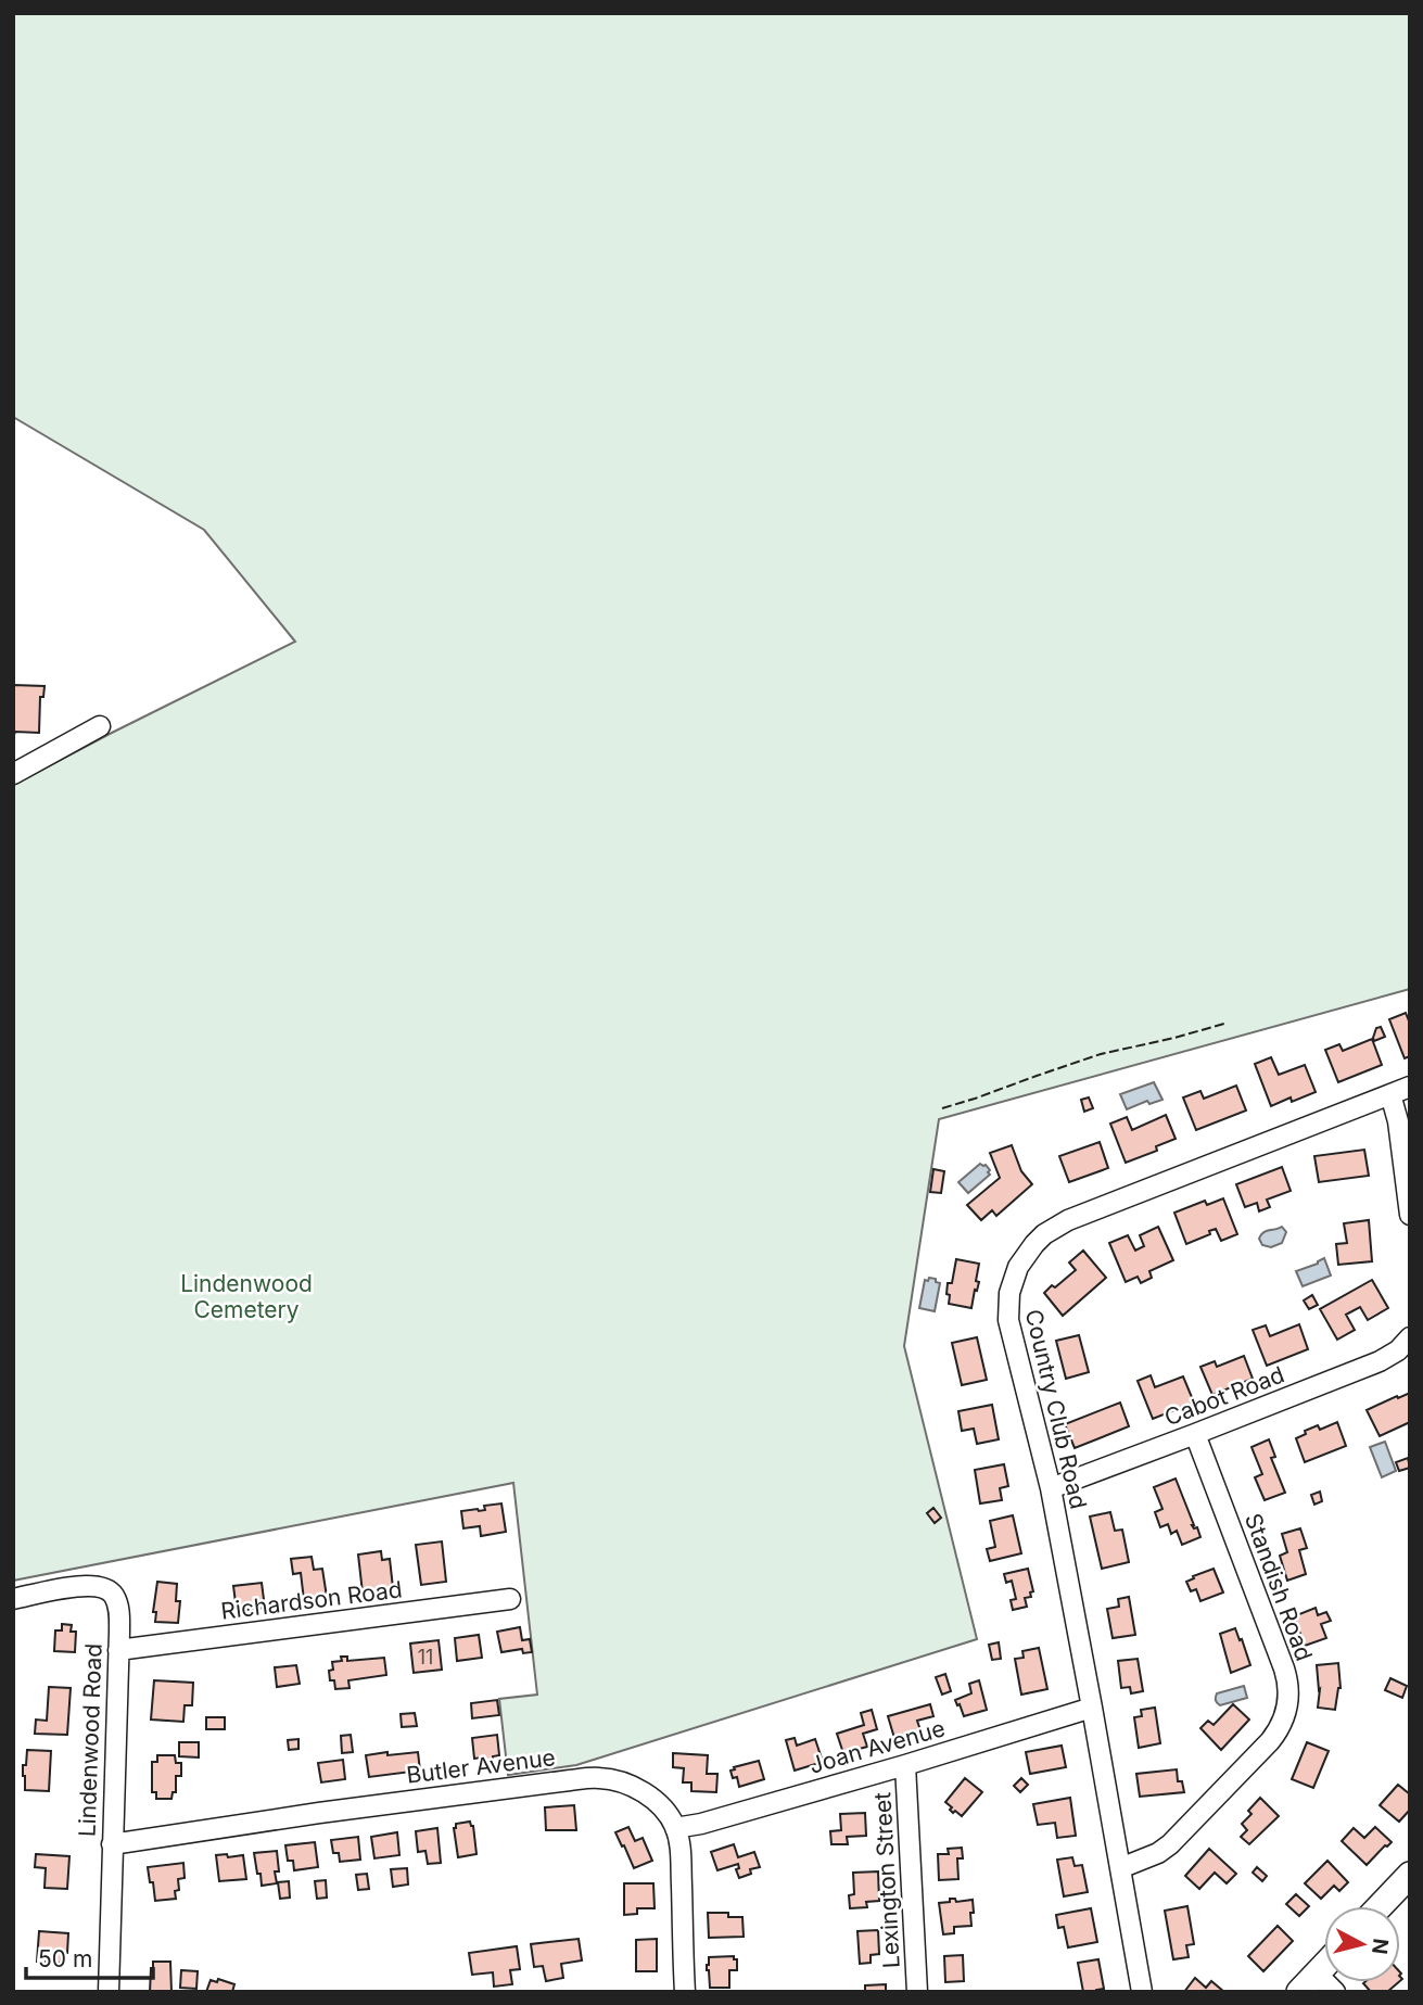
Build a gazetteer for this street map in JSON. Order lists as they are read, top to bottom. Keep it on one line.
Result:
{"streets":{"street":["Cabot Road","Country Club Road","Standish Road","Richardson Road","Lindenwood Road","Joan Avenue","Butler Avenue","Lexington Street"]},"crossings":[["Cabot Road","Country Club Road"],["Cabot Road","Standish Road"],["Country Club Road","Standish Road"],["Country Club Road","Joan Avenue"],["Richardson Road","Lindenwood Road"],["Lindenwood Road","Butler Avenue"],["Joan Avenue","Butler Avenue"],["Joan Avenue","Lexington Street"]],"parks":["Lindenwood Cemetery"],"house_numbers":["11"],"scale_bar":"50 m","north":"right"}
